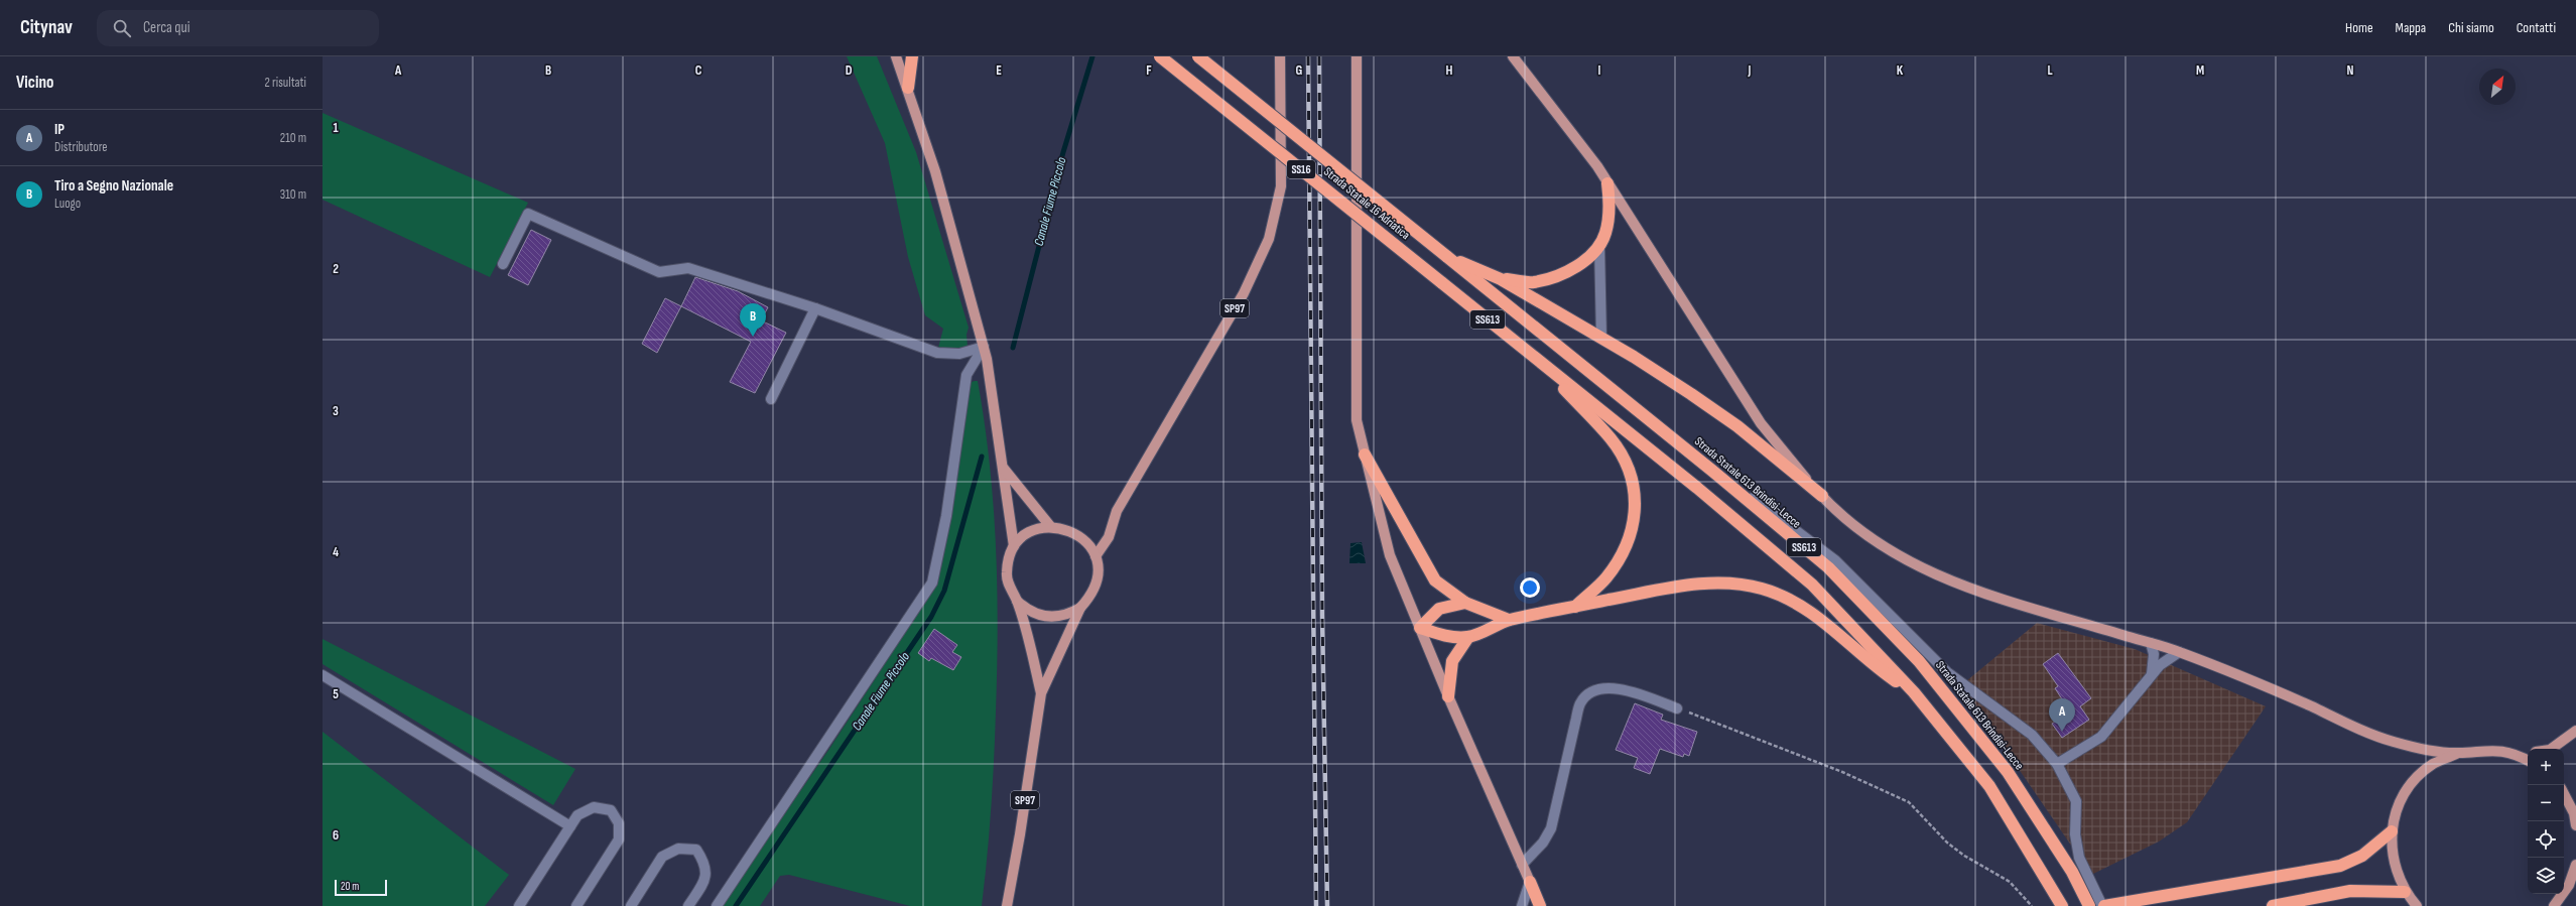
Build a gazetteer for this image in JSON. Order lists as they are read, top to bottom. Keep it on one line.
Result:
{"streets":{"highway":["SS16","Strada Statale 16 Adriatica","SS613","Strada Statale 613 Brindisi-Lecce"],"main road":["SP97"]},"crossings":[["Strada Statale 16 Adriatica","SS613"],["Strada Statale 16 Adriatica","Strada Statale 613 Brindisi-Lecce"]],"water":["Canale Fiume Piccolo"],"scale_bar":"20 m","north":"top right","page":{"header":"Citynav","search":"Cerca qui","nav":["Home","Mappa","Chi siamo","Contatti"],"heading":["Vicino","2 risultati"],"list":[{"mark":"A","name":"IP","note":"Distributore","value":"210 m"},{"mark":"B","name":"Tiro a Segno Nazionale","note":"Luogo","value":"310 m"}],"pins":["B","A"],"map_buttons":["+","−"],"scale":"20 m"},"grid":{"columns":["A","B","C","D","E","F","G","H","I","J","K","L","M","N"],"rows":["1","2","3","4","5","6"]}}
